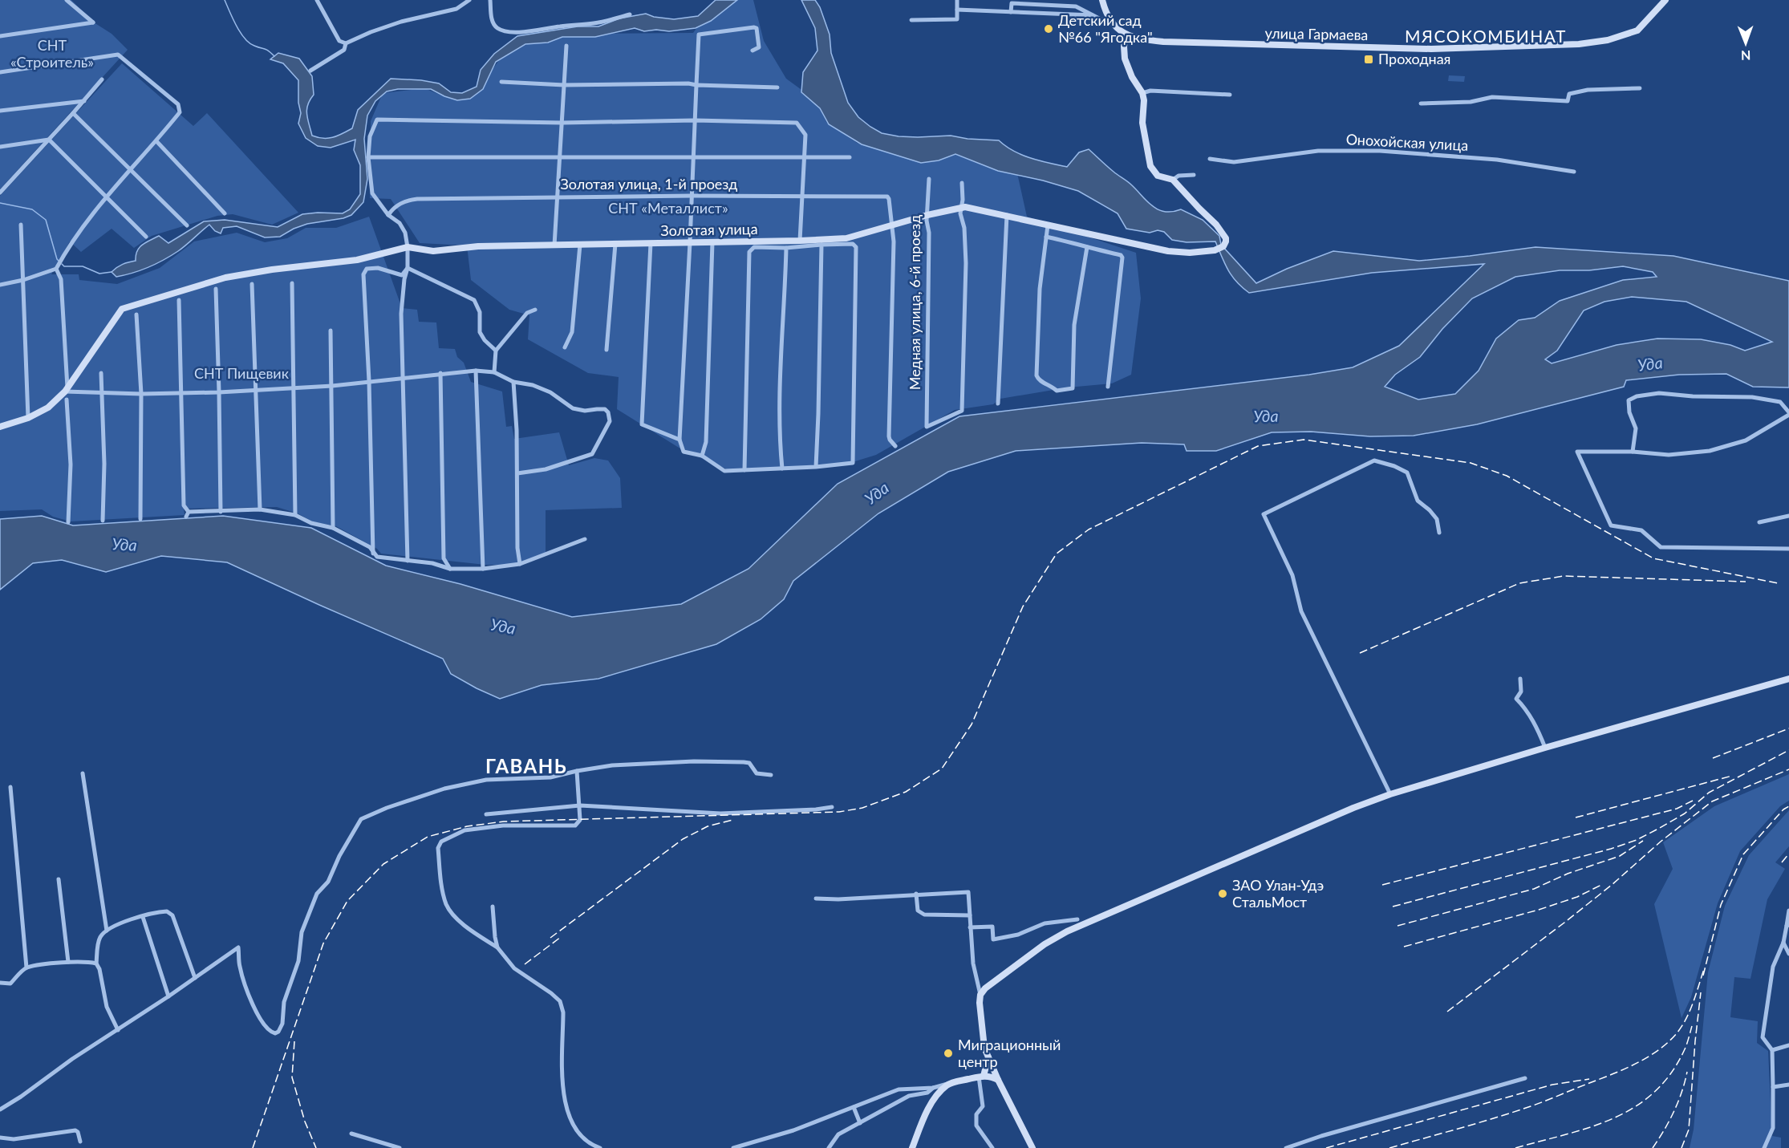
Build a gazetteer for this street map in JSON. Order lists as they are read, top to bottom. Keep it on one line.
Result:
{"streets":{"street":["улица Гармаева","Онохойская улица","Золотая улица, 1-й проезд","Золотая улица","Медная улица, 6-й проезд"]},"crossings":[["Золотая улица, 1-й проезд","Золотая улица"],["Золотая улица","Медная улица, 6-й проезд"]],"districts":["МЯСОКОМБИНАТ","ГАВАНЬ"],"water":["Уда"],"parks":["СНТ «Строитель»","СНТ «Металлист»","СНТ Пищевик"],"places":{"other":["Детский сад №66 \"Ягодка\"","ЗАО Улан-Удэ СтальМост","Миграционный центр"],"transit":["Проходная"]},"north":"bottom"}
